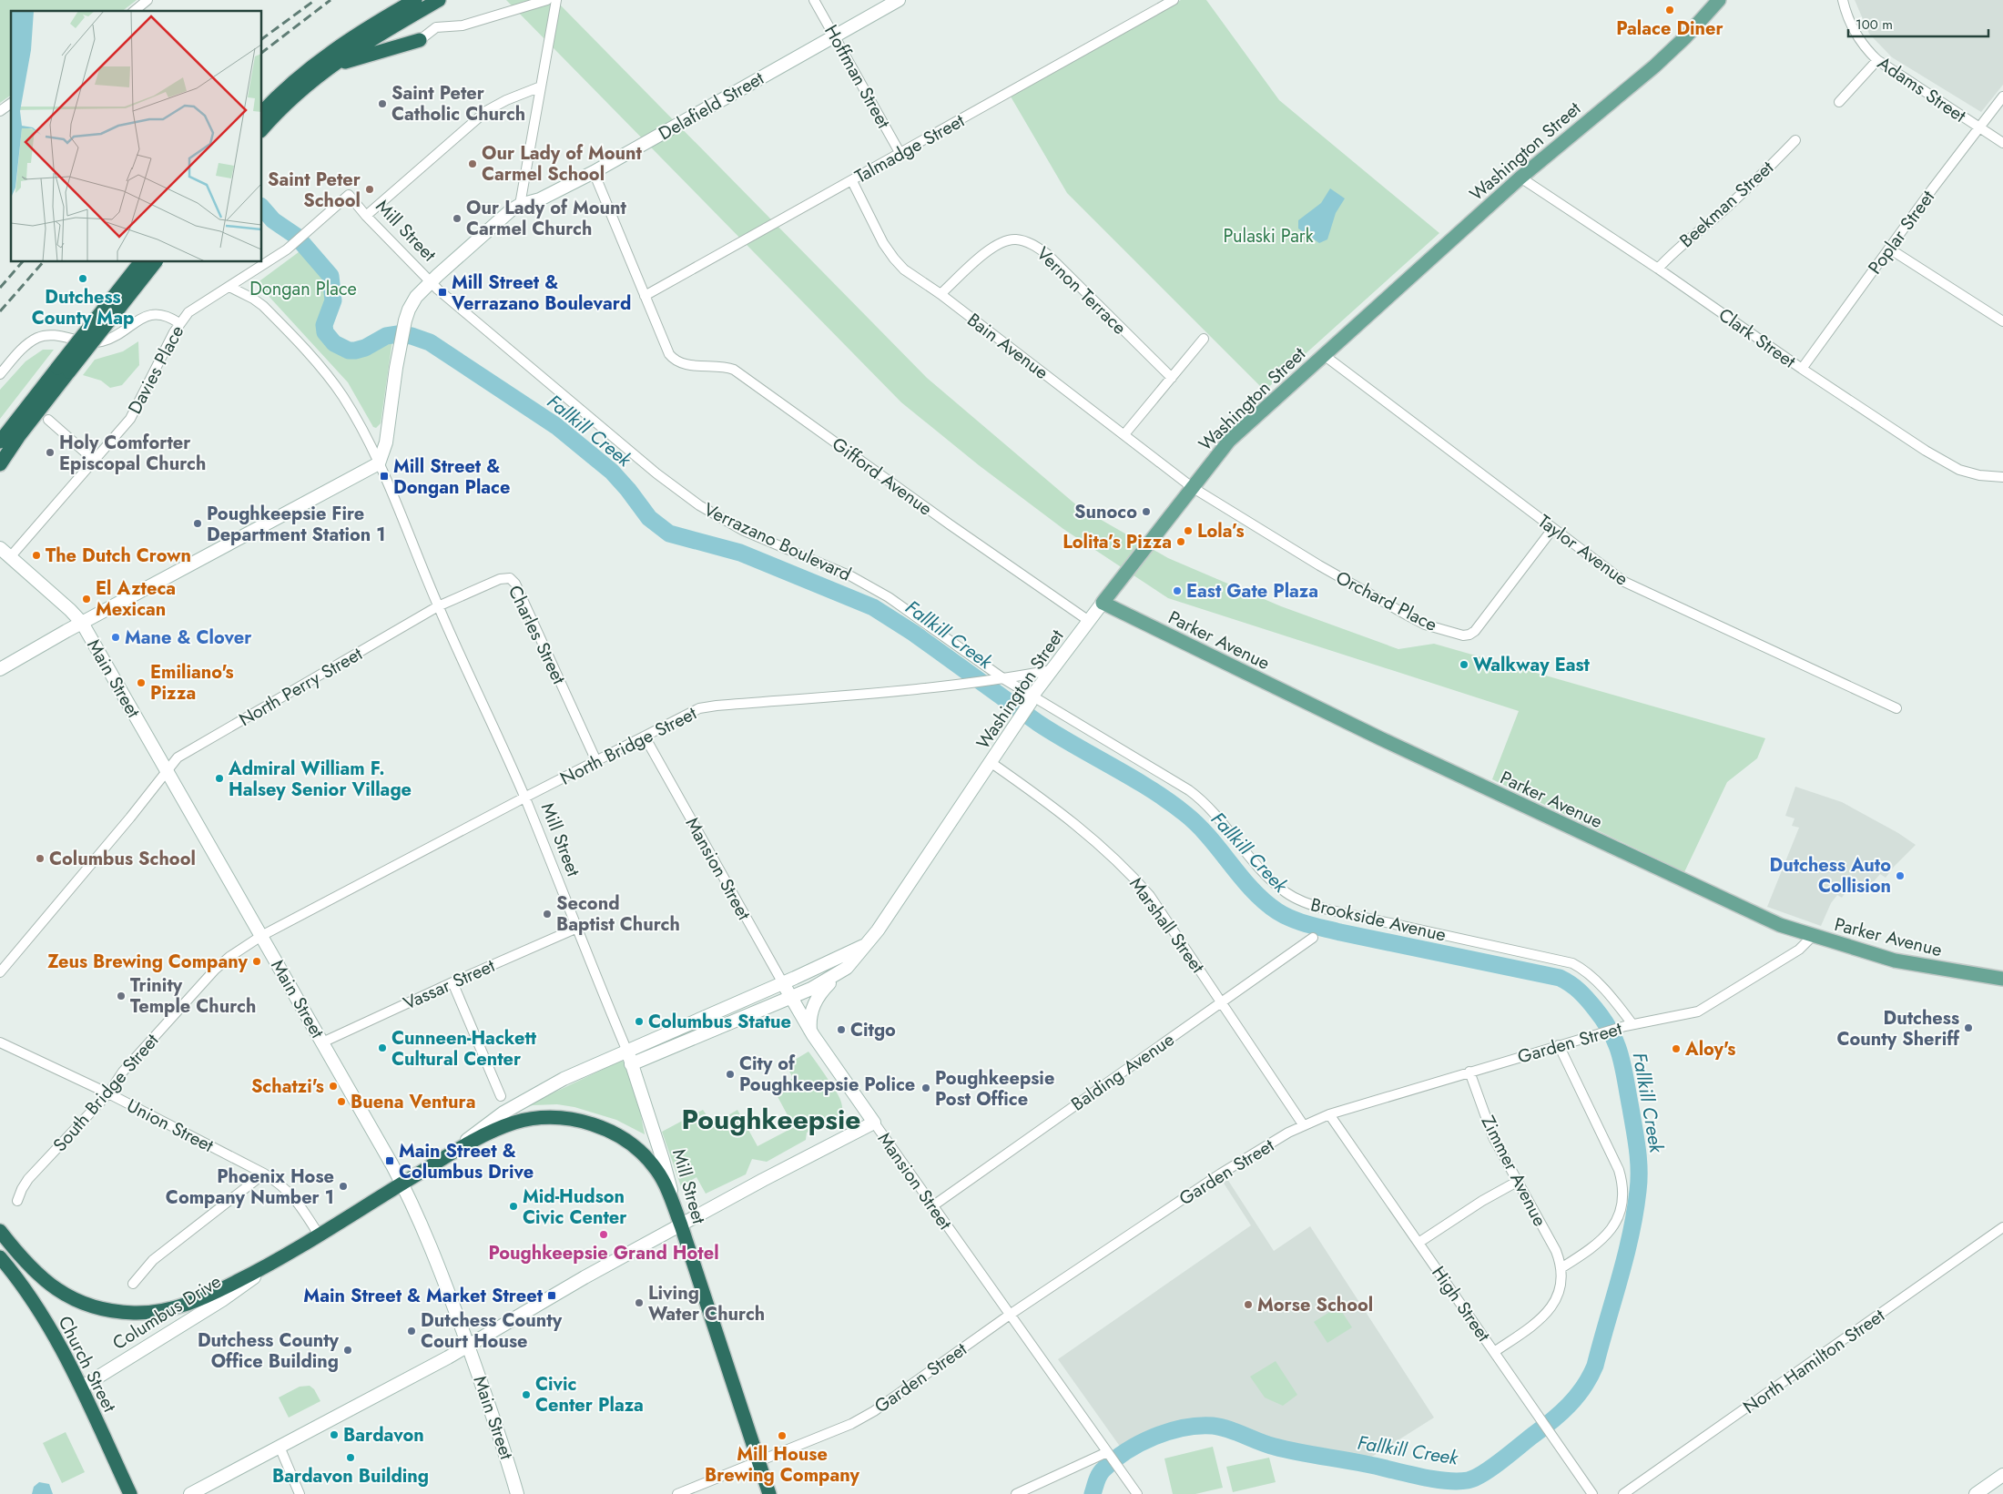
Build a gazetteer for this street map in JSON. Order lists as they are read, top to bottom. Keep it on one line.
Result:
{"streets":{"highway":["Mill Street","Columbus Drive","Church Street"],"main road":["Washington Street","Parker Avenue"],"street":["Hoffman Street","Adams Street","Delafield Street","Talmadge Street","Beekman Street","Poplar Street","Vernon Terrace","Clark Street","Bain Avenue","Davies Place","Gifford Avenue","Verrazano Boulevard","Taylor Avenue","Orchard Place","Charles Street","Main Street","North Perry Street","North Bridge Street","Mansion Street","Brookside Avenue","Marshall Street","Vassar Street","Garden Street","Balding Avenue","South Bridge Street","Union Street","Zimmer Avenue","High Street","North Hamilton Street"]},"crossings":[["Hoffman Street","Delafield Street"],["Hoffman Street","Talmadge Street"],["Adams Street","Poplar Street"],["Delafield Street","Mill Street"],["Delafield Street","Verrazano Boulevard"],["Talmadge Street","Bain Avenue"],["Talmadge Street","Gifford Avenue"],["Washington Street","Clark Street"],["Washington Street","Bain Avenue"],["Washington Street","Gifford Avenue"],["Washington Street","Verrazano Boulevard"],["Washington Street","Taylor Avenue"],["Washington Street","Orchard Place"],["Washington Street","Parker Avenue"],["Washington Street","North Bridge Street"],["Washington Street","Mansion Street"],["Washington Street","Brookside Avenue"],["Washington Street","Marshall Street"],["Washington Street","Columbus Drive"],["Beekman Street","Clark Street"],["Mill Street","Davies Place"],["Mill Street","Verrazano Boulevard"],["Mill Street","Charles Street"],["Mill Street","North Perry Street"],["Mill Street","North Bridge Street"],["Mill Street","Vassar Street"],["Mill Street","Garden Street"],["Mill Street","Columbus Drive"],["Poplar Street","Clark Street"],["Vernon Terrace","Bain Avenue"],["Bain Avenue","Orchard Place"],["Davies Place","Main Street"],["Verrazano Boulevard","North Bridge Street"],["Verrazano Boulevard","Brookside Avenue"],["Taylor Avenue","Orchard Place"],["Charles Street","North Perry Street"],["Charles Street","North Bridge Street"],["Parker Avenue","Garden Street"],["Main Street","North Perry Street"],["Main Street","North Bridge Street"],["Main Street","Vassar Street"],["Main Street","South Bridge Street"],["Main Street","Columbus Drive"],["North Bridge Street","Mansion Street"],["North Bridge Street","South Bridge Street"],["Mansion Street","Garden Street"],["Mansion Street","Balding Avenue"],["Mansion Street","Columbus Drive"],["Brookside Avenue","Garden Street"],["Marshall Street","Garden Street"],["Marshall Street","Balding Avenue"],["Garden Street","Zimmer Avenue"],["Garden Street","High Street"],["South Bridge Street","Union Street"],["Union Street","Columbus Drive"],["Columbus Drive","Church Street"]],"districts":["Poughkeepsie"],"water":["Fallkill Creek"],"parks":["Pulaski Park","Dongan Place"],"places":{"other":["Palace Diner","Saint Peter Catholic Church","Our Lady of Mount Carmel School","Saint Peter School","Our Lady of Mount Carmel Church","Dutchess County Map","Holy Comforter Episcopal Church","Sunoco","Poughkeepsie Fire Department Station 1","Lola’s","Lolita’s Pizza","The Dutch Crown","East Gate Plaza","El Azteca Mexican","Mane & Clover","Walkway East","Emiliano's Pizza","Admiral William F. Halsey Senior Village","Columbus School","Dutchess Auto Collision","Second Baptist Church","Zeus Brewing Company","Trinity Temple Church","Columbus Statue","Dutchess County Sheriff","Citgo","Cunneen-Hackett Cultural Center","Aloy's","City of Poughkeepsie Police","Schatzi's","Poughkeepsie Post Office","Buena Ventura","Phoenix Hose Company Number 1","Mid-Hudson Civic Center","Poughkeepsie Grand Hotel","Living Water Church","Morse School","Dutchess County Court House","Dutchess County Office Building","Civic Center Plaza","Bardavon","Mill House Brewing Company","Bardavon Building"],"transit":["Mill Street & Verrazano Boulevard","Mill Street & Dongan Place","Main Street & Columbus Drive","Main Street & Market Street"]},"scale_bar":"100 m"}
